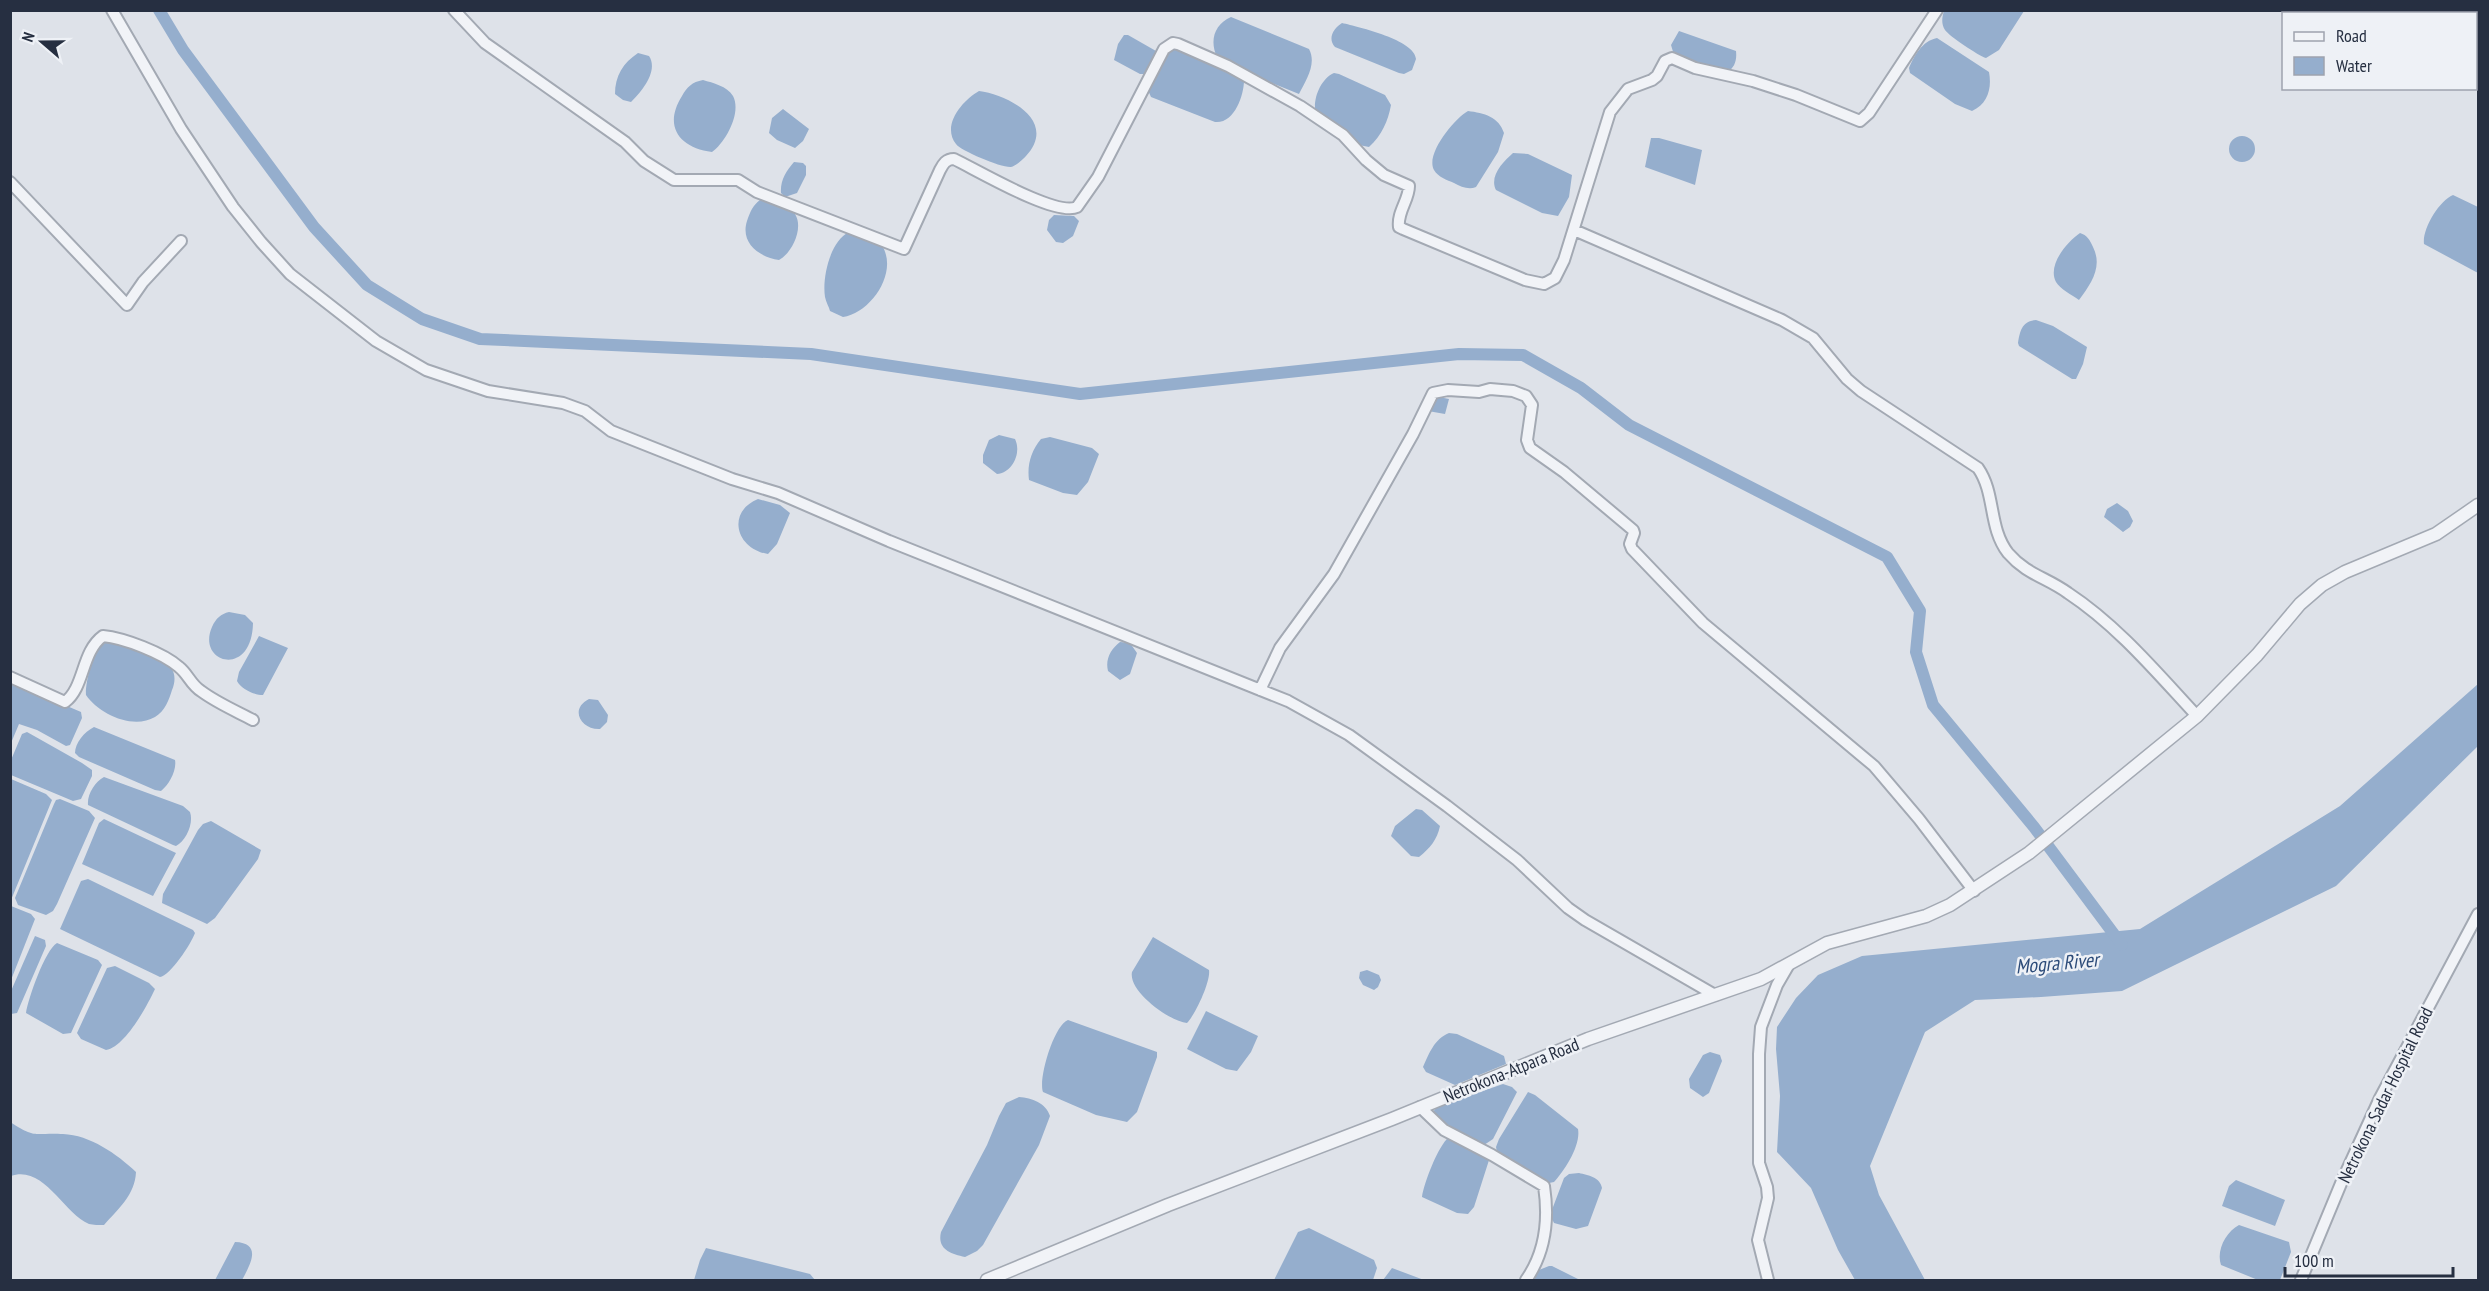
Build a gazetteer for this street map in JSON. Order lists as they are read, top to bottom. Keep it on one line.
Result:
{"streets":{"street":["Netrokona-Atpara Road","Netrokona Sadar Hospital Road"]},"water":["Mogra River"],"legend":["Road","Water"],"scale_bar":"100 m","north":"left"}
